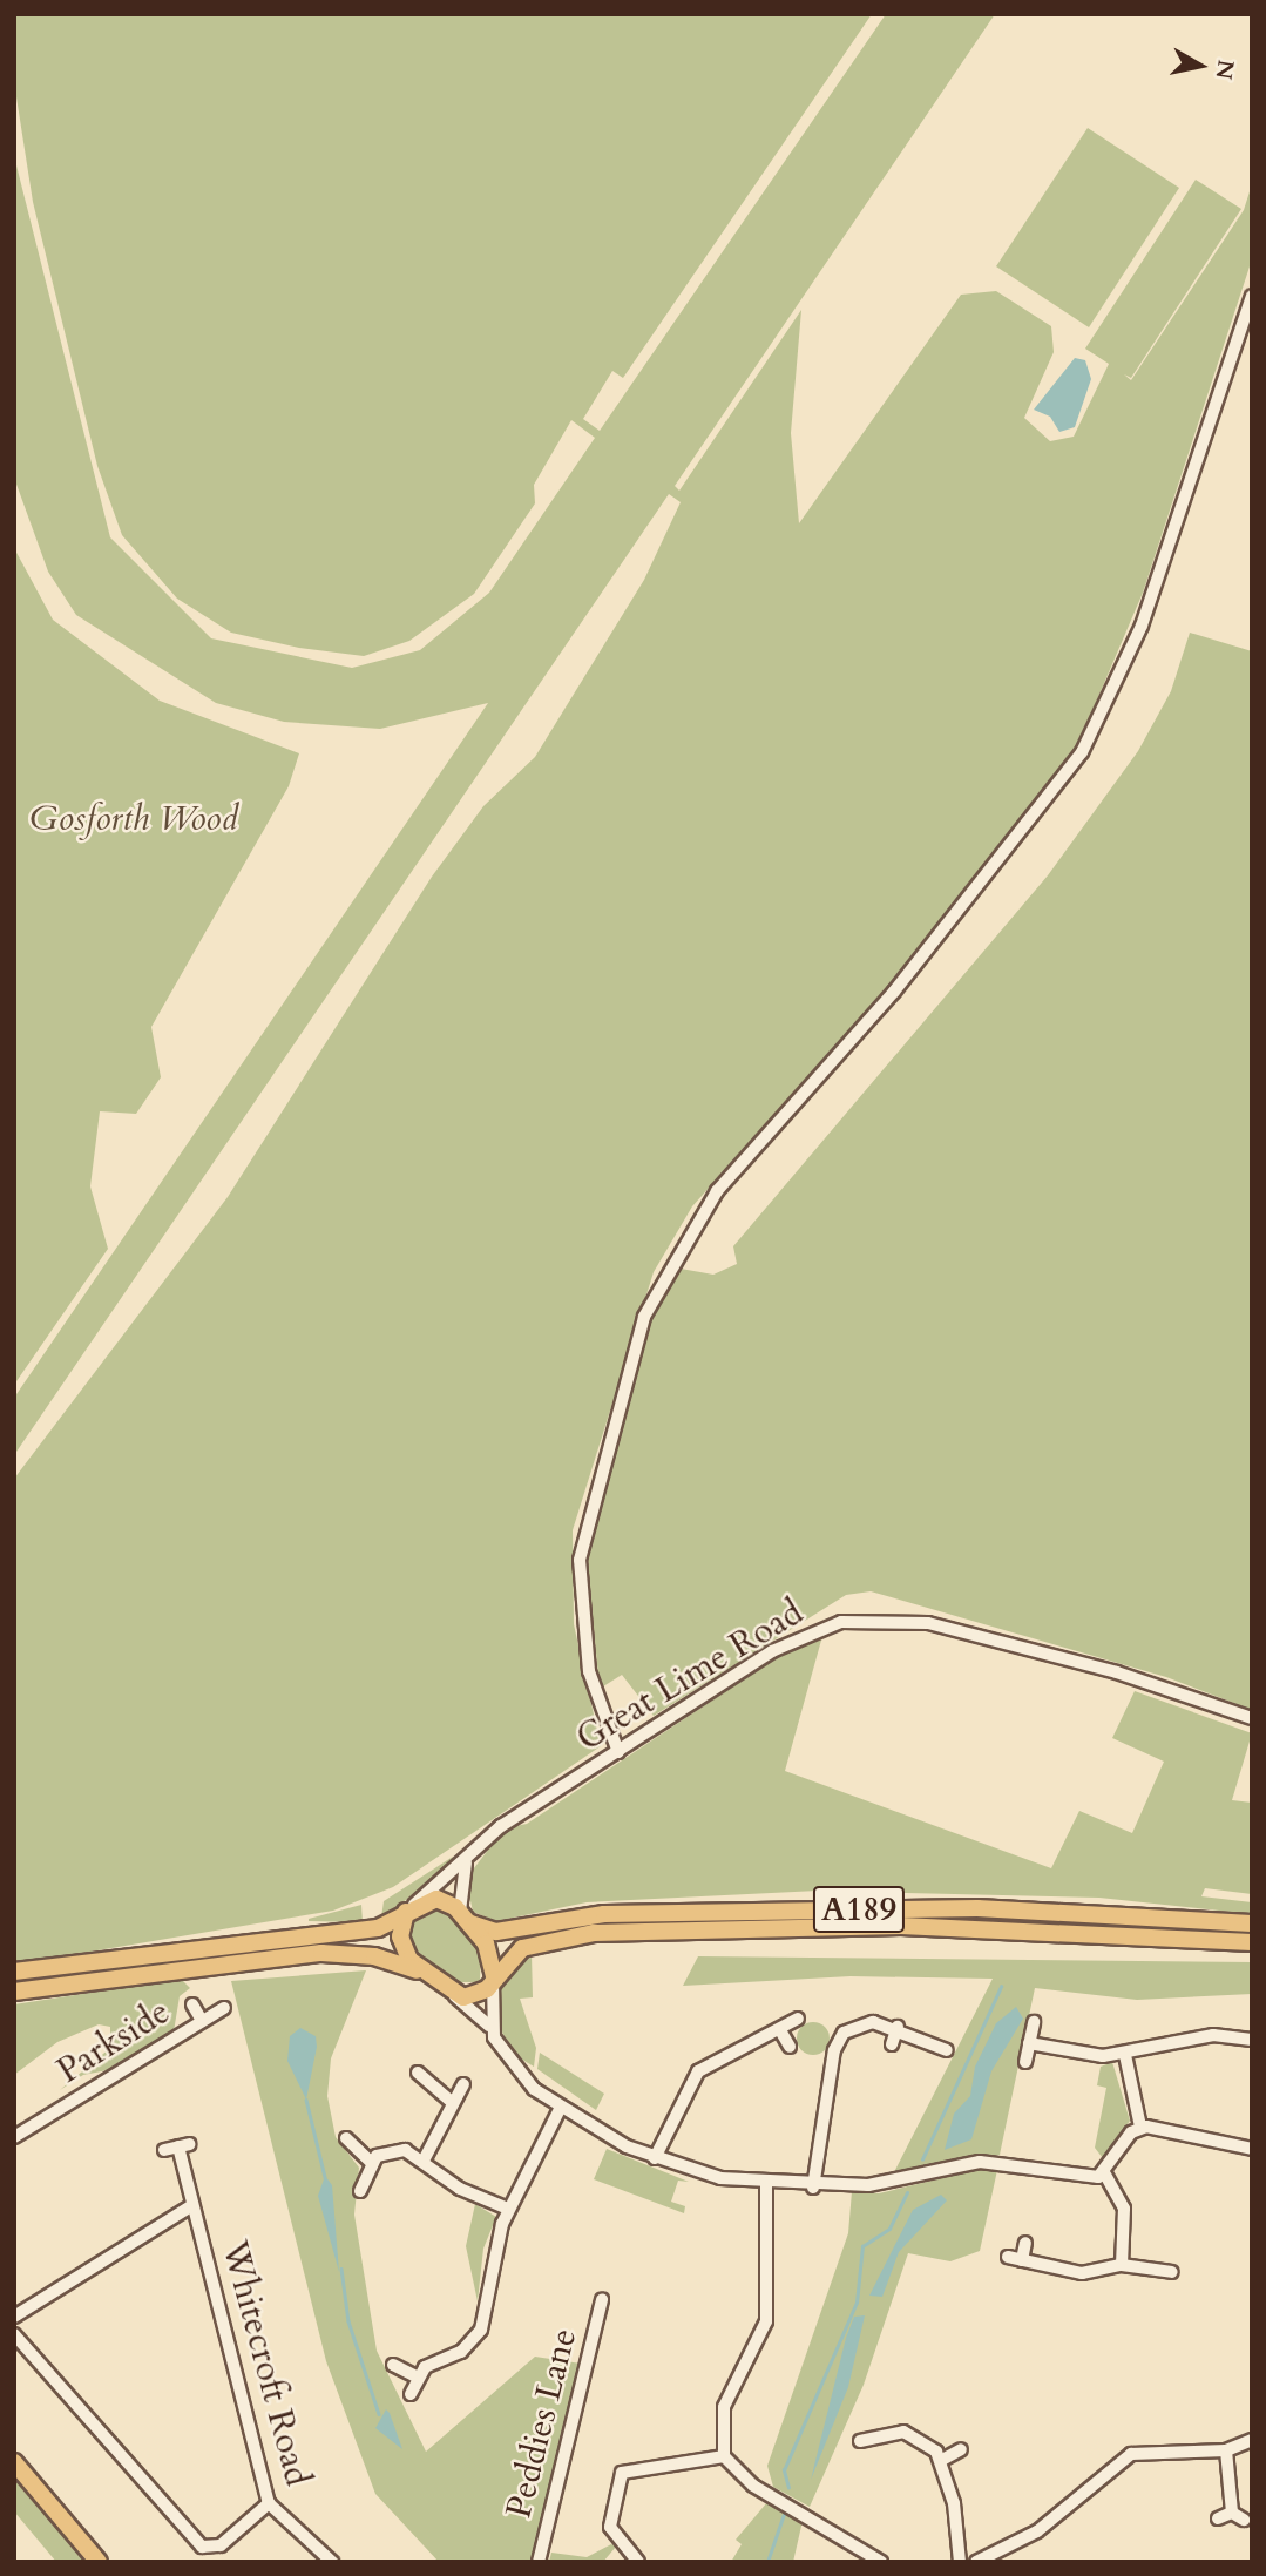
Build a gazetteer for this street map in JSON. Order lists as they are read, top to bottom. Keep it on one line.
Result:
{"streets":{"main road":["A189"],"street":["Great Lime Road","Parkside","Whitecroft Road","Peddies Lane"]},"crossings":[["Great Lime Road","A189"]],"parks":["Gosforth Wood"],"north":"right"}
